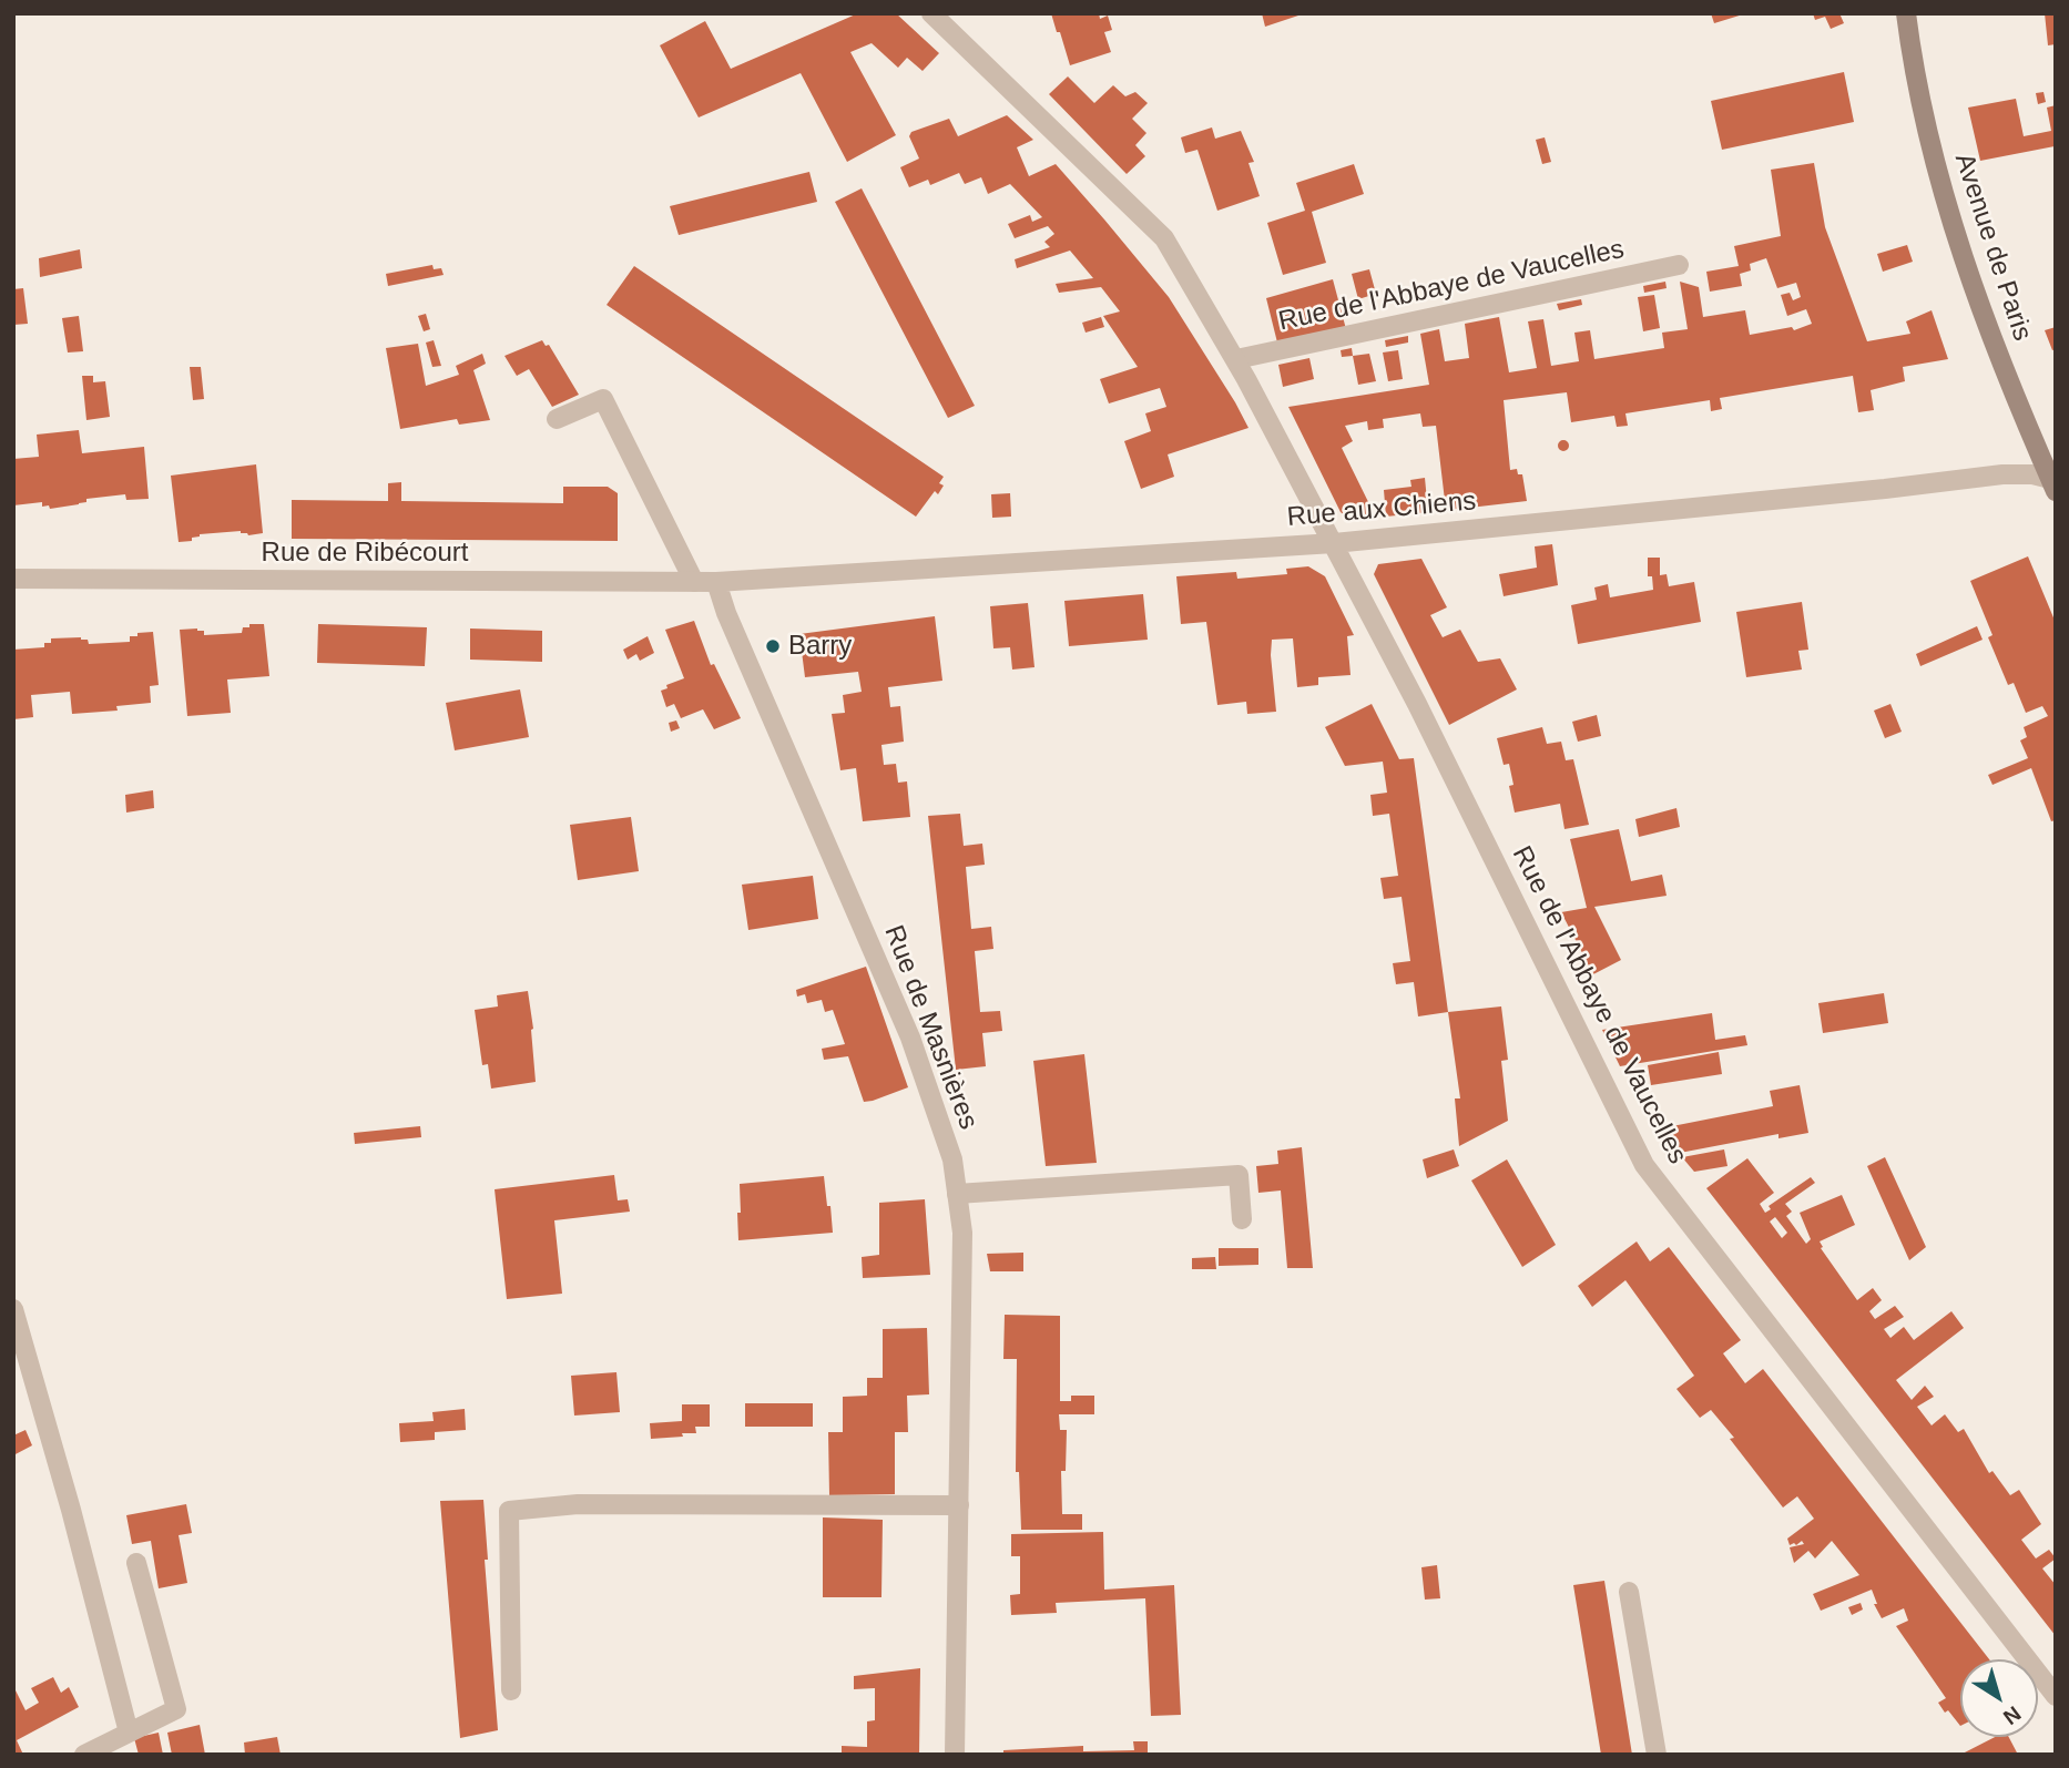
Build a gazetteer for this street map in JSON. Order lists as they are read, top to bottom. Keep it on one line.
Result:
{"streets":{"main road":["Avenue de Paris"],"street":["Rue de l'Abbaye de Vaucelles","Rue aux Chiens","Rue de Ribécourt","Rue de Masnières"]},"crossings":[["Avenue de Paris","Rue aux Chiens"],["Rue de l'Abbaye de Vaucelles","Rue aux Chiens"],["Rue aux Chiens","Rue de Ribécourt"],["Rue aux Chiens","Rue de Masnières"],["Rue de Ribécourt","Rue de Masnières"]],"places":["Barry"],"north":"bottom right"}
